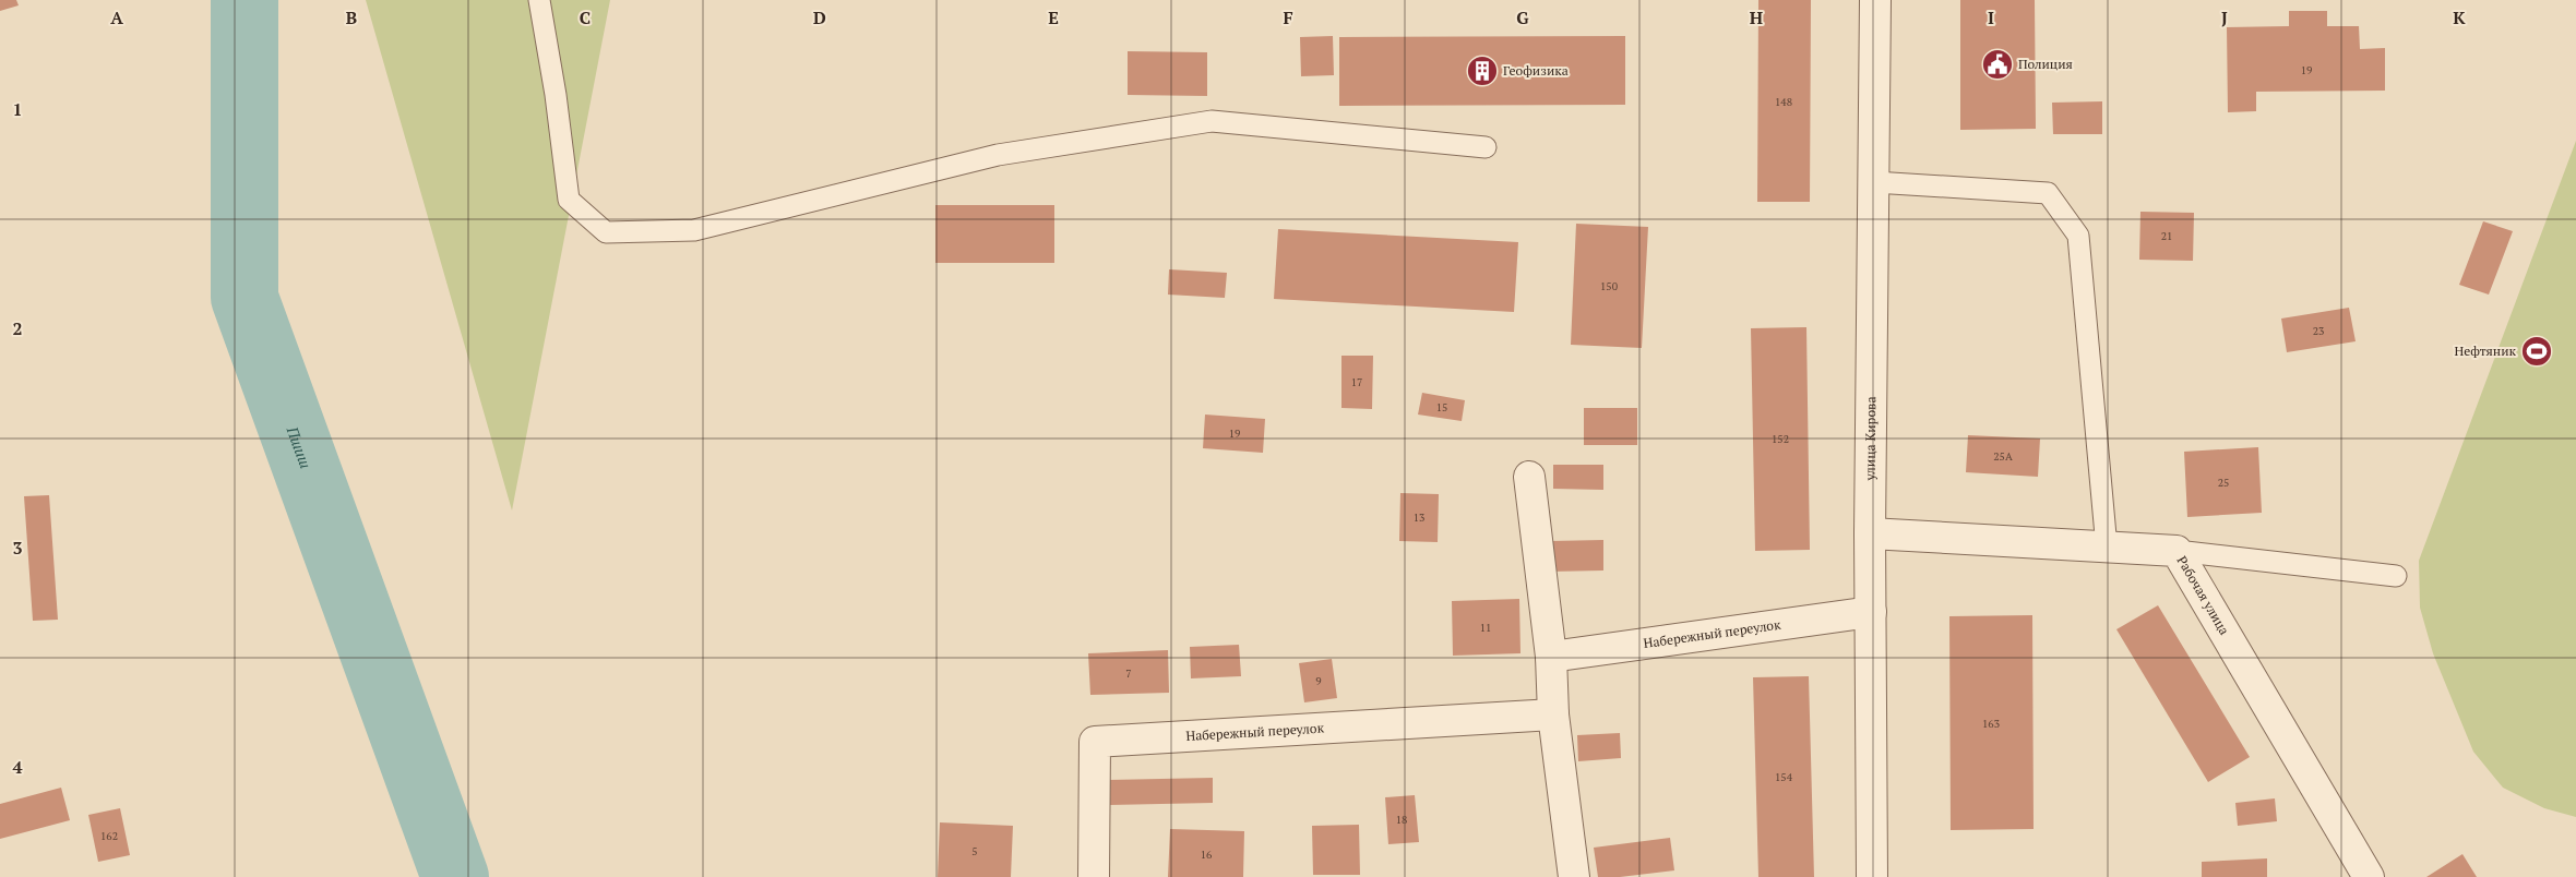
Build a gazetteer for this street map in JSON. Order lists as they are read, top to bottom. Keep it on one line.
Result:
{"streets":{"street":["улица Кирова","Рабочая улица","Набережный переулок"]},"crossings":[["улица Кирова","Рабочая улица"],["улица Кирова","Набережный переулок"]],"water":["Пшиш"],"places":{"public building":["Полиция"],"building":["Геофизика"],"sports":["Нефтяник"]},"house_numbers":["19","148","21","150","23","17","15","19","152","25А","25","13","11","7","9","163","154","18","162","5","16"],"grid":{"columns":["A","B","C","D","E","F","G","H","I","J","K"],"rows":["1","2","3","4"]}}
